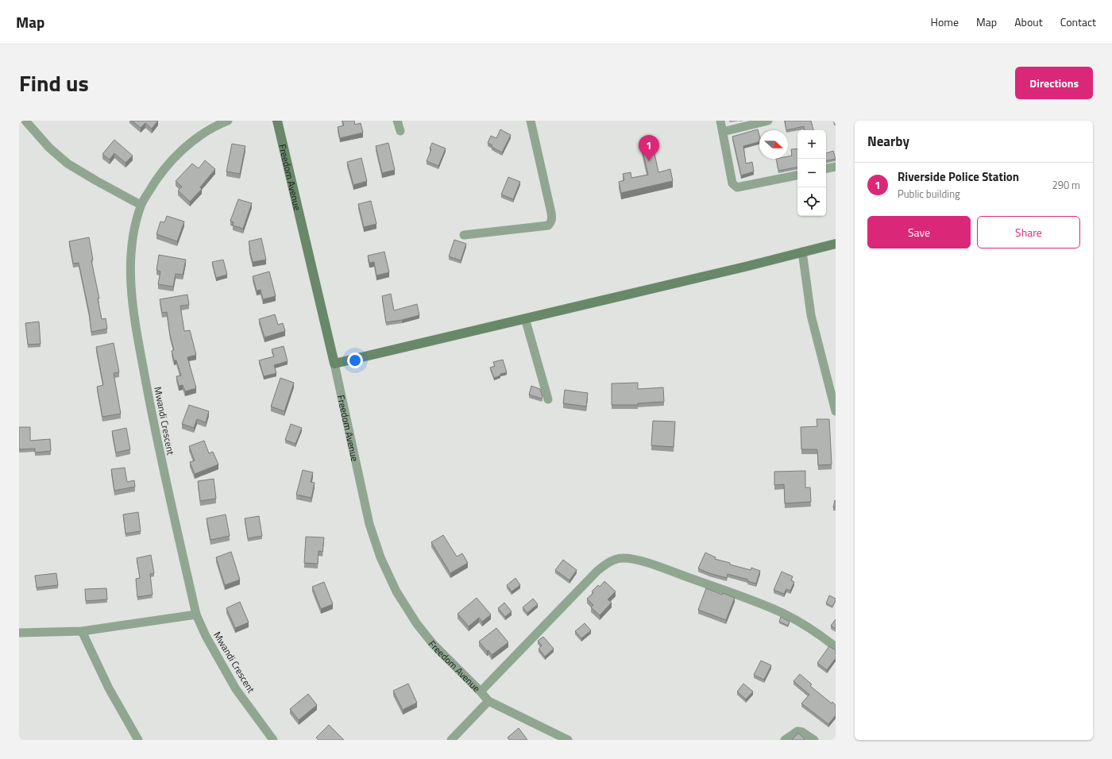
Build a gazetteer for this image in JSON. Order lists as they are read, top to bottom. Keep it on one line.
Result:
{"streets":{"main road":["Freedom Avenue"],"street":["Mwandi Crescent"]},"north":"right","page":{"header":"Map","nav":["Home","Map","About","Contact"],"title":"Find us","buttons":["Directions",["Save","Share"]],"heading":"Nearby","map_buttons":["+","−"],"pins":"1","list":[{"mark":"1","name":"Riverside Police Station","note":"Public building","value":"290 m"}]}}
